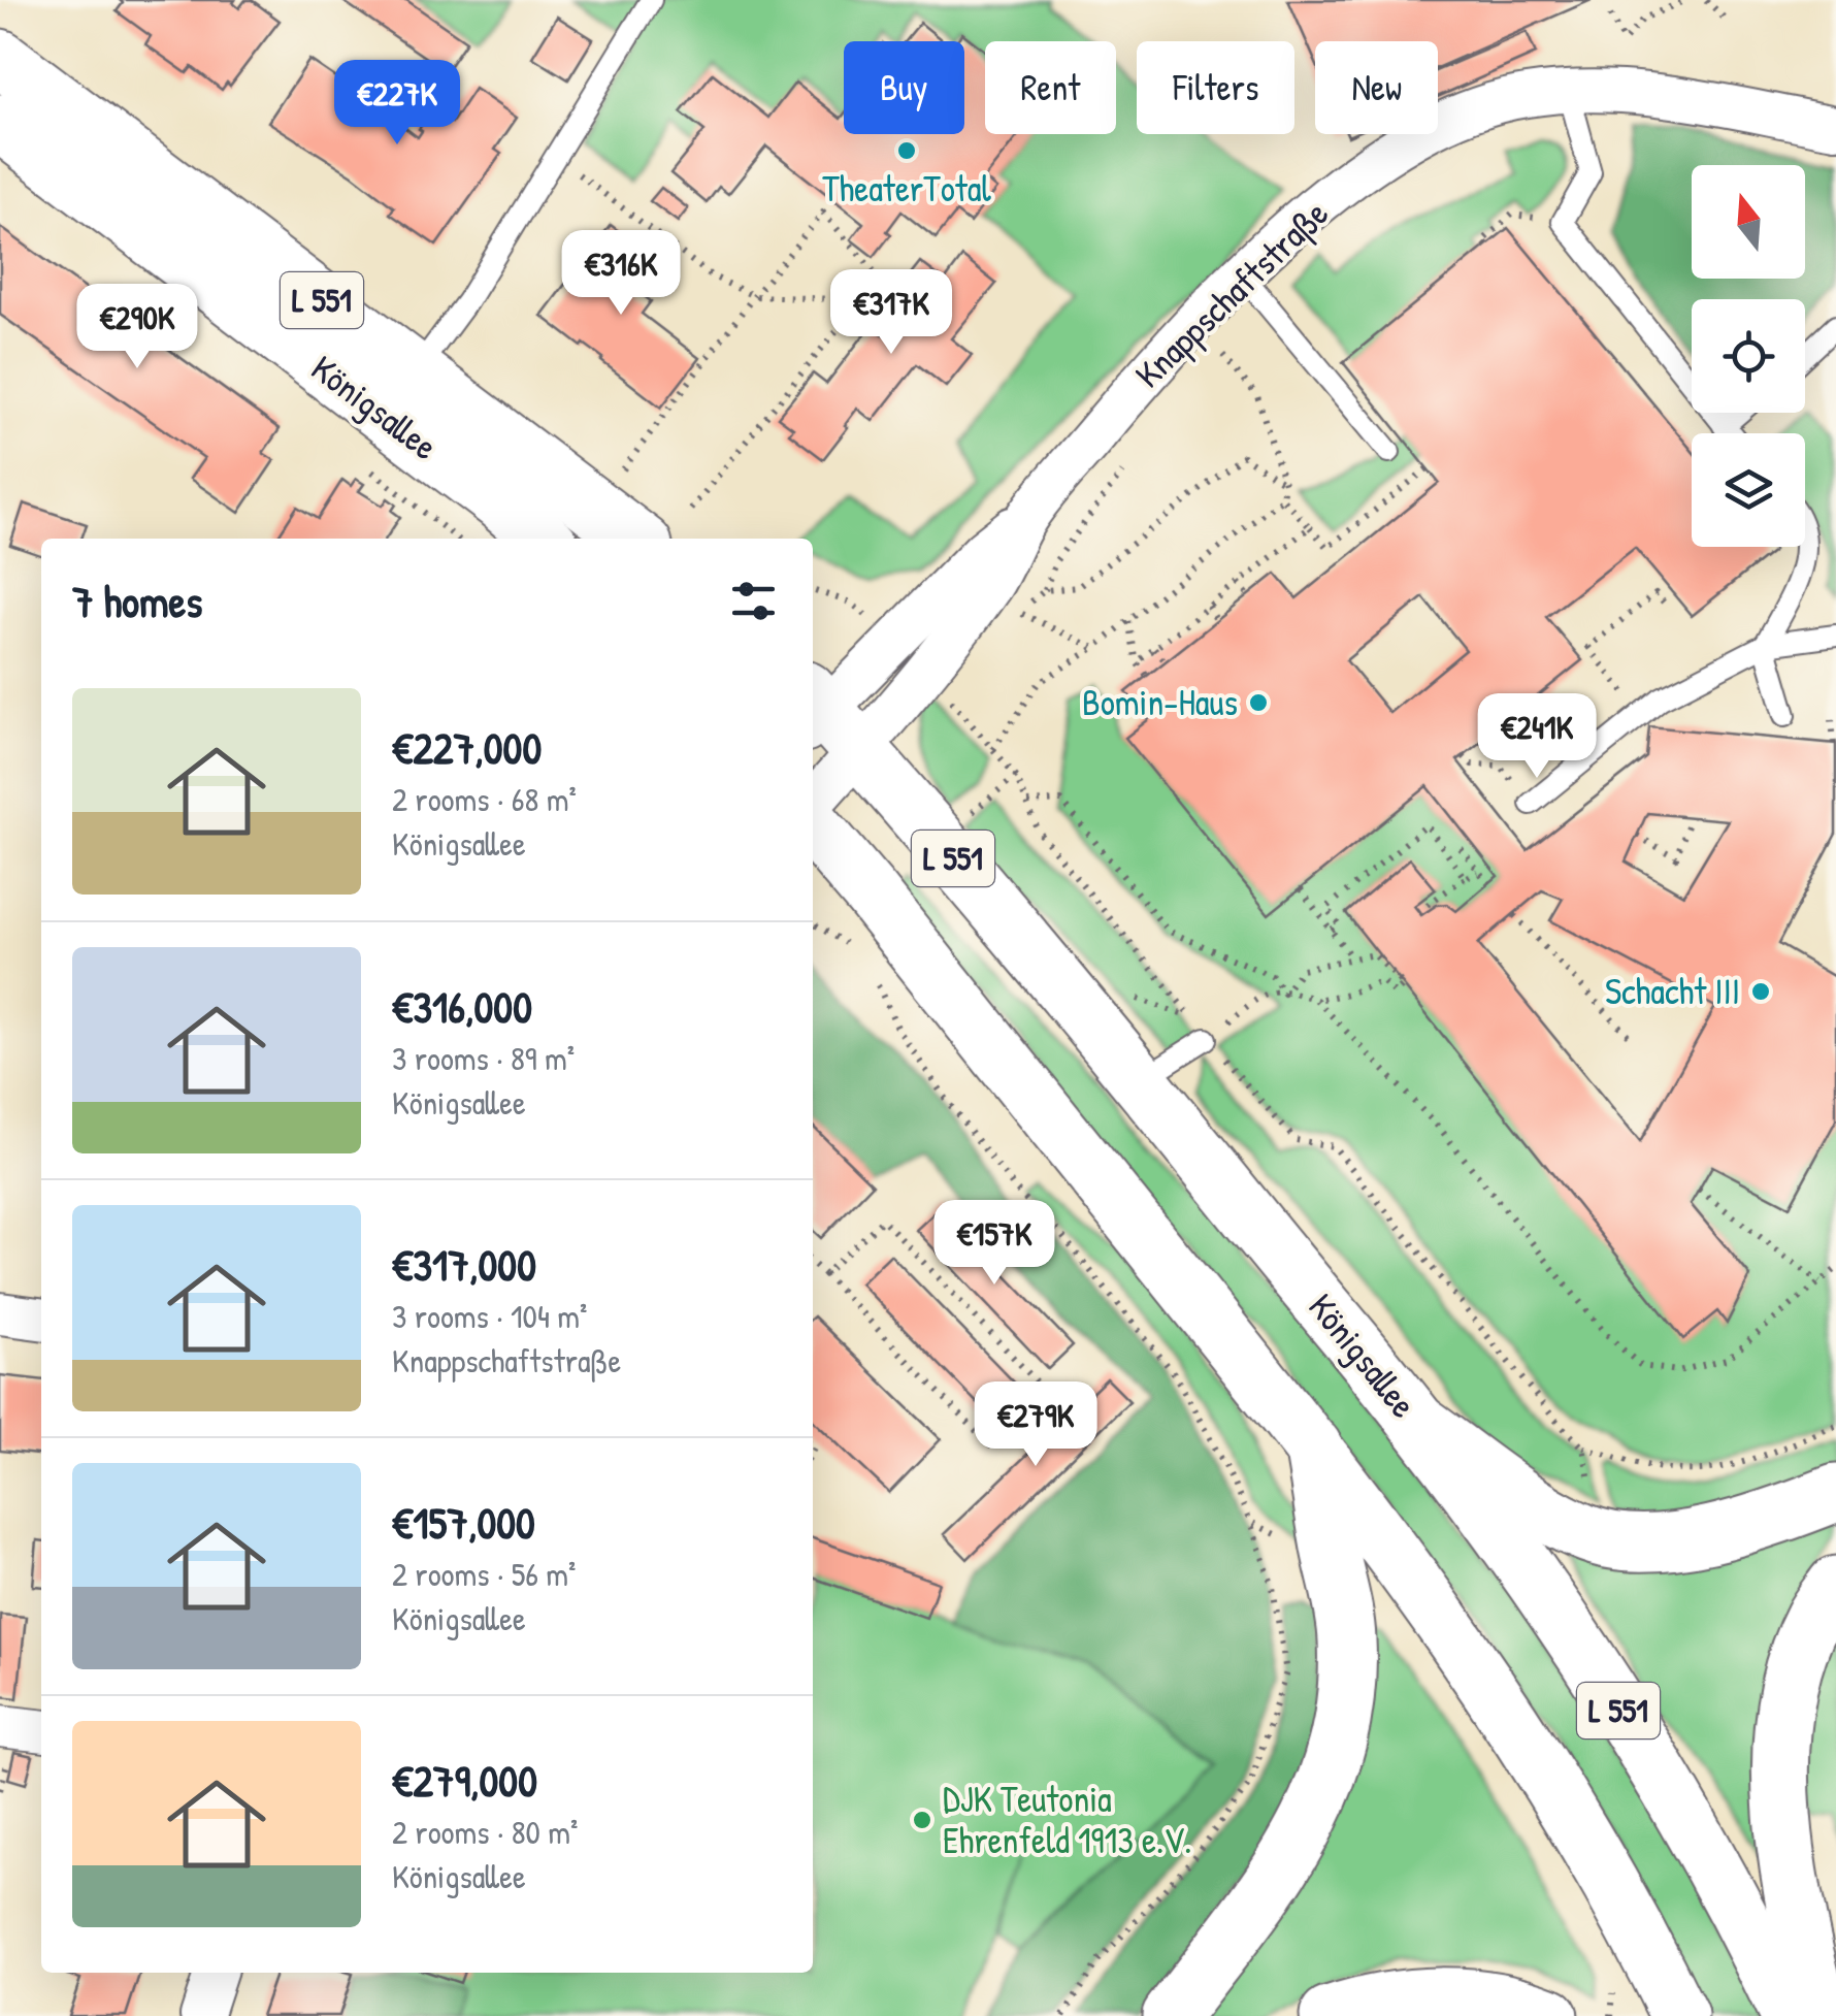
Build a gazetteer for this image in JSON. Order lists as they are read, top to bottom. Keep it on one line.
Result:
{"streets":{"main road":["L 551","Königsallee"],"street":["Knappschaftstraße"]},"crossings":[["Knappschaftstraße","Königsallee"]],"places":["TheaterTotal","Bomin-Haus","Schacht III","DJK Teutonia Ehrenfeld 1913 e.V."],"north":"top","page":{"chip":["Buy","Rent","Filters","New"],"price":["€227K","€316K","€317K","€290K","€241K","€157K","€279K"],"heading":"7 homes","list":[{"name":"€227,000","note":"2 rooms · 68 m² · Königsallee"},{"name":"€316,000","note":"3 rooms · 89 m² · Königsallee"},{"name":"€317,000","note":"3 rooms · 104 m² · Knappschaftstraße"},{"name":"€157,000","note":"2 rooms · 56 m² · Königsallee"},{"name":"€279,000","note":"2 rooms · 80 m² · Königsallee"}]}}
